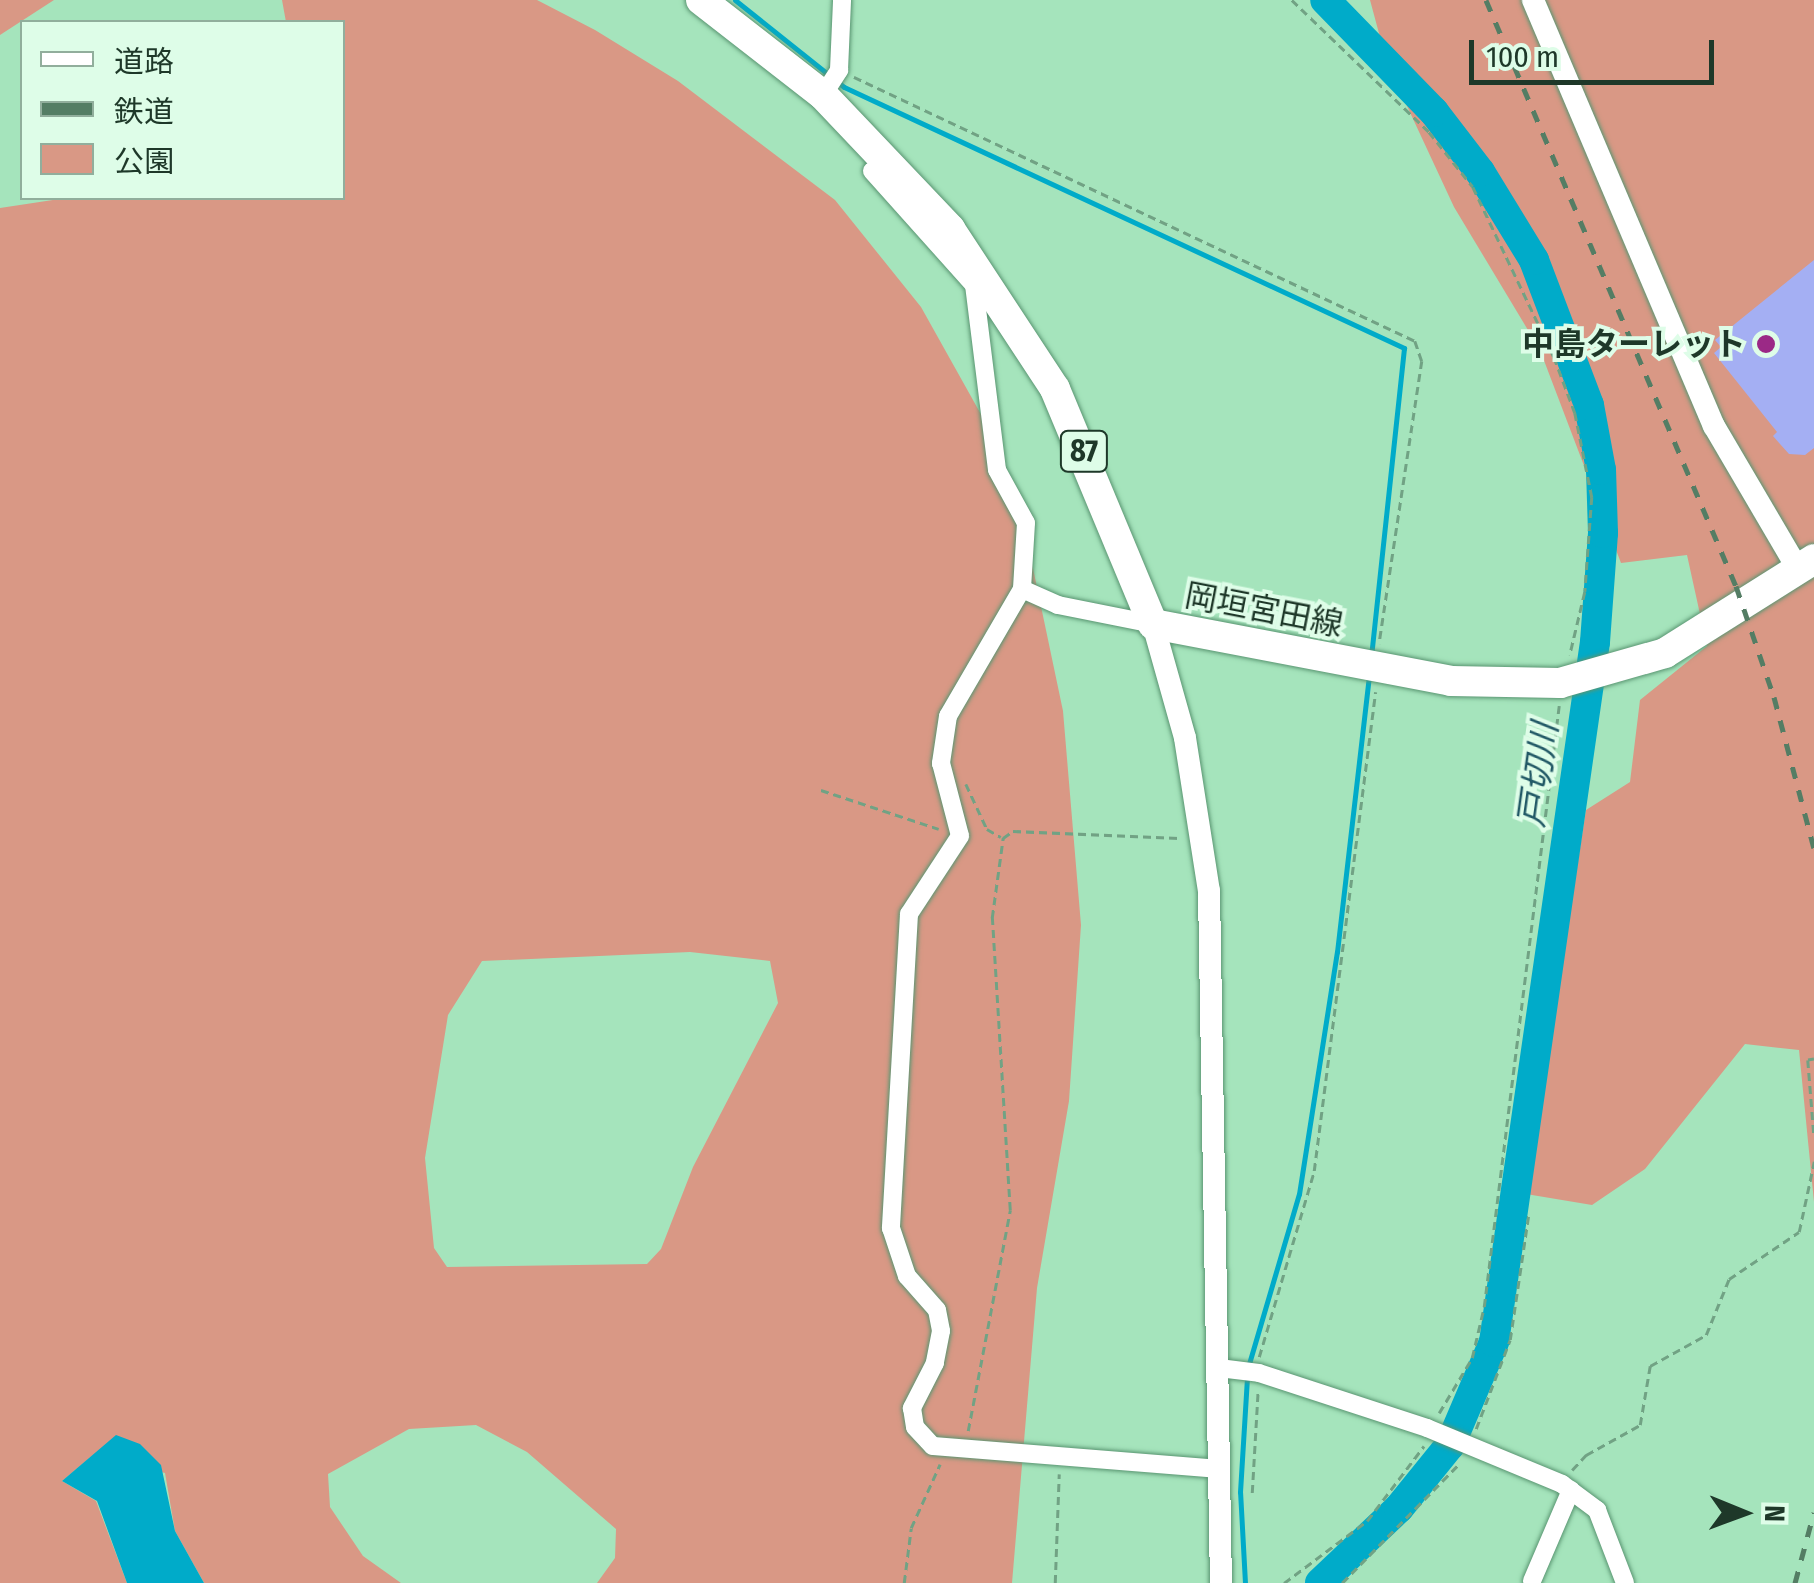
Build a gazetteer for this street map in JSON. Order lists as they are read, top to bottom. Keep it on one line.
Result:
{"streets":{"main road":["87","岡垣宮田線"]},"water":["戸切川"],"places":["中島ターレット"],"legend":["道路","鉄道","公園"],"scale_bar":"100 m","north":"right"}
